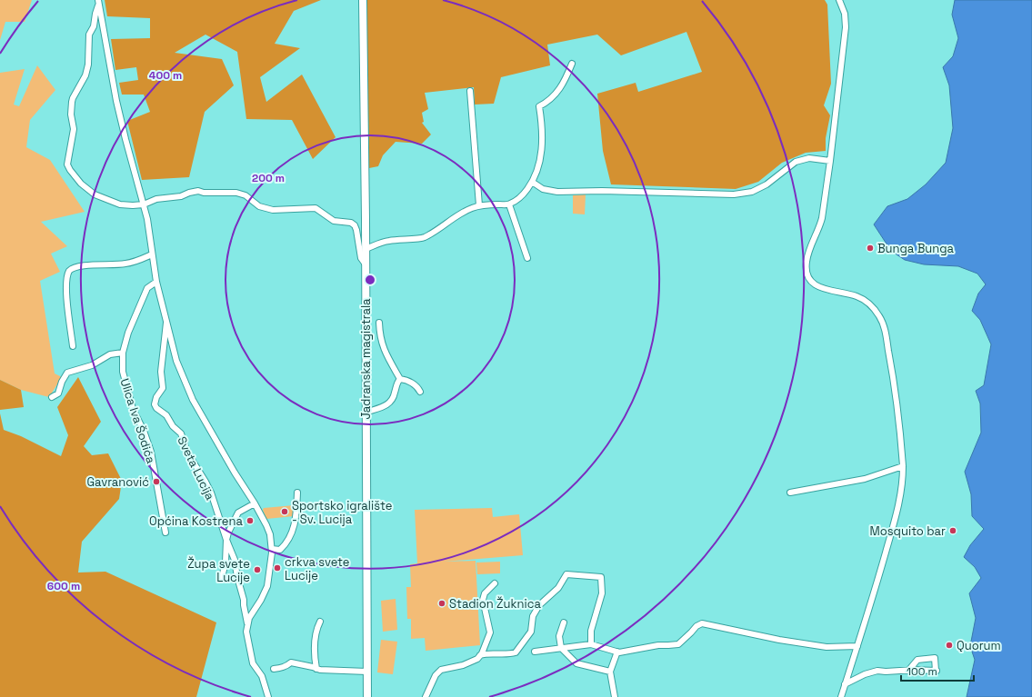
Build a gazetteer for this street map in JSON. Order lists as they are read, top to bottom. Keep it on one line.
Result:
{"streets":{"main road":["Jadranska magistrala"],"street":["Ulica Iva Šodića","Sveta Lucija"]},"crossings":[["Ulica Iva Šodića","Sveta Lucija"]],"places":["Bunga Bunga","Gavranović","Sportsko igralište - Sv. Lucija","Općina Kostrena","Mosquito bar","crkva svete Lucije","Župa svete Lucije","Stadion Žuknica","Quorum"],"scale_bar":"100 m","rings":["400 m","200 m","600 m"]}
